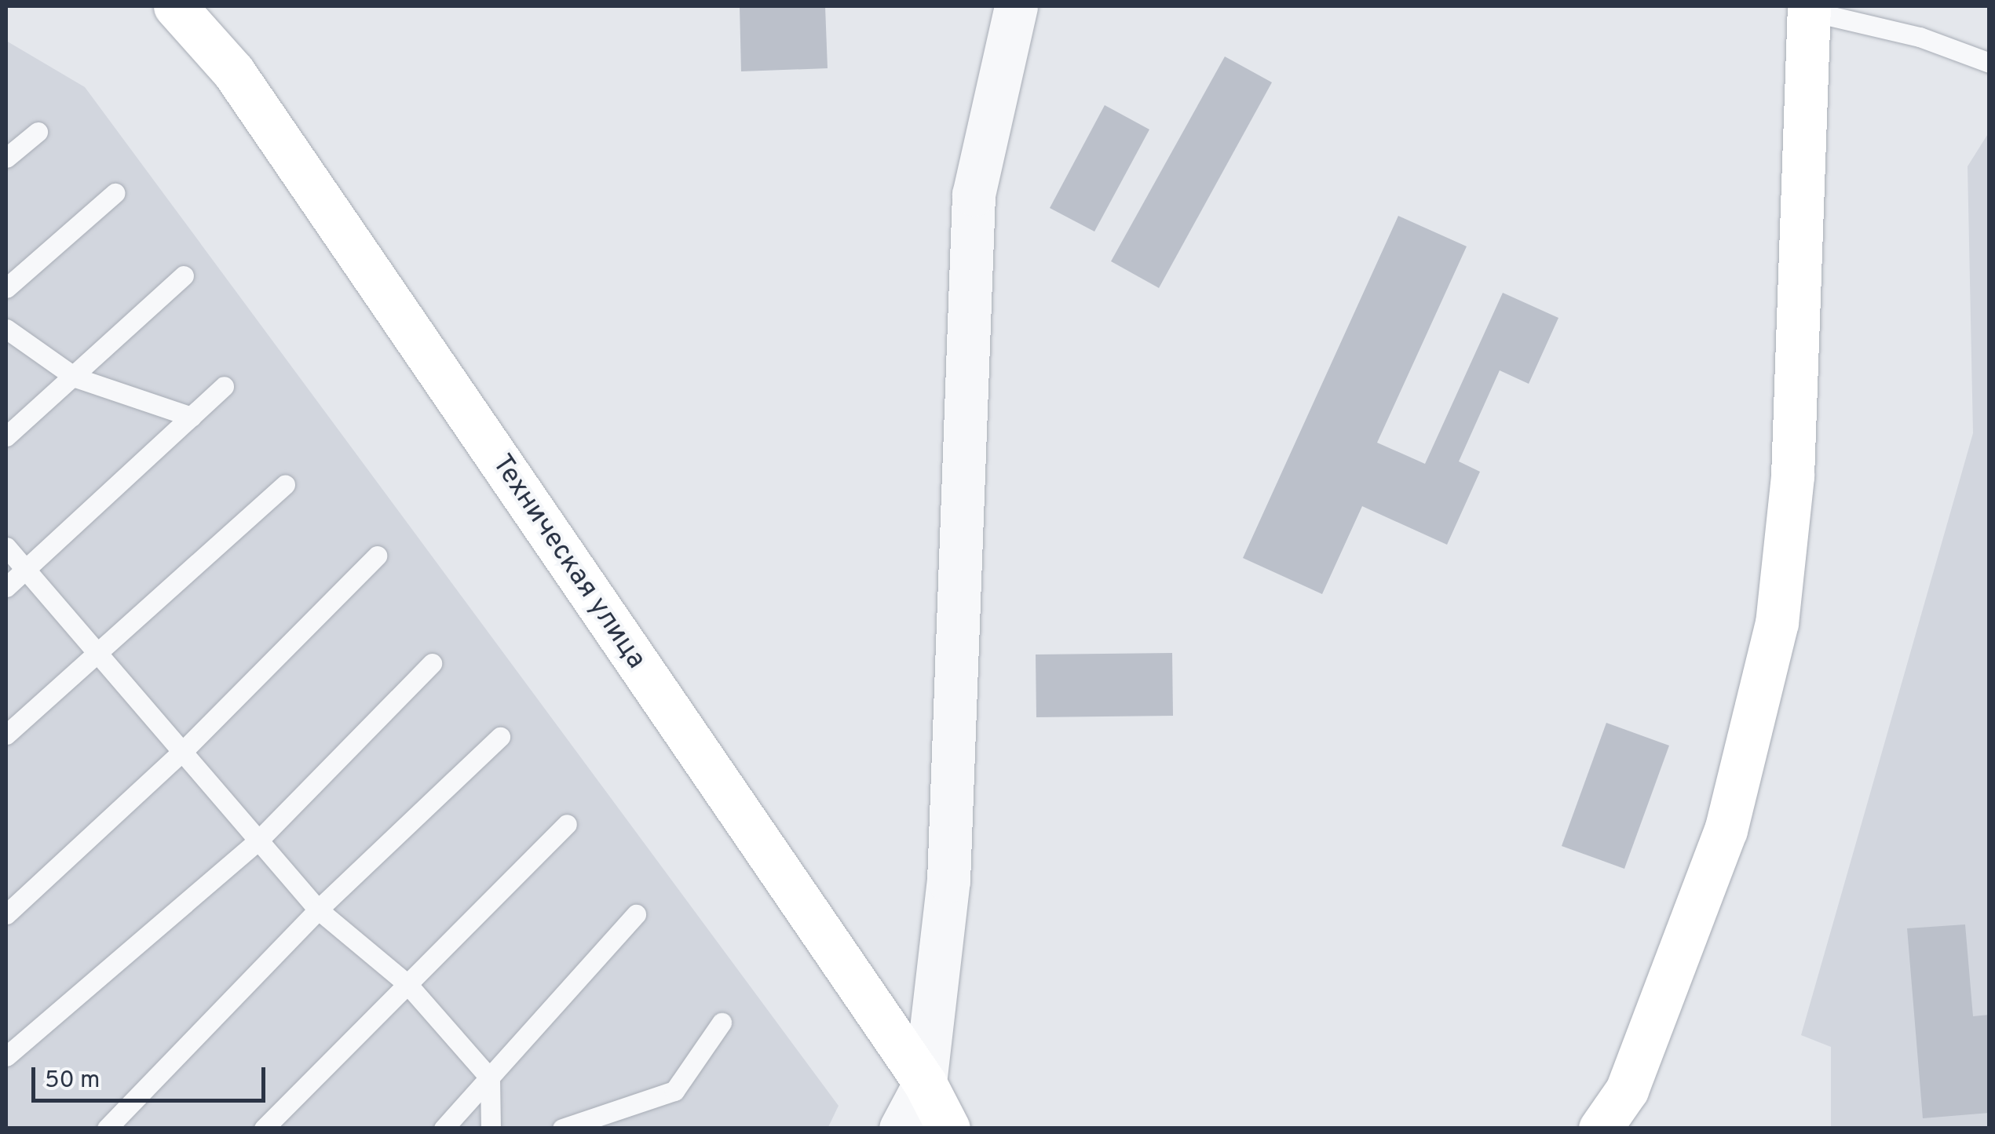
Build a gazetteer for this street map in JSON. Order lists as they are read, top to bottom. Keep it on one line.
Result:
{"streets":{"main road":["Техническая улица"]},"scale_bar":"50 m"}
